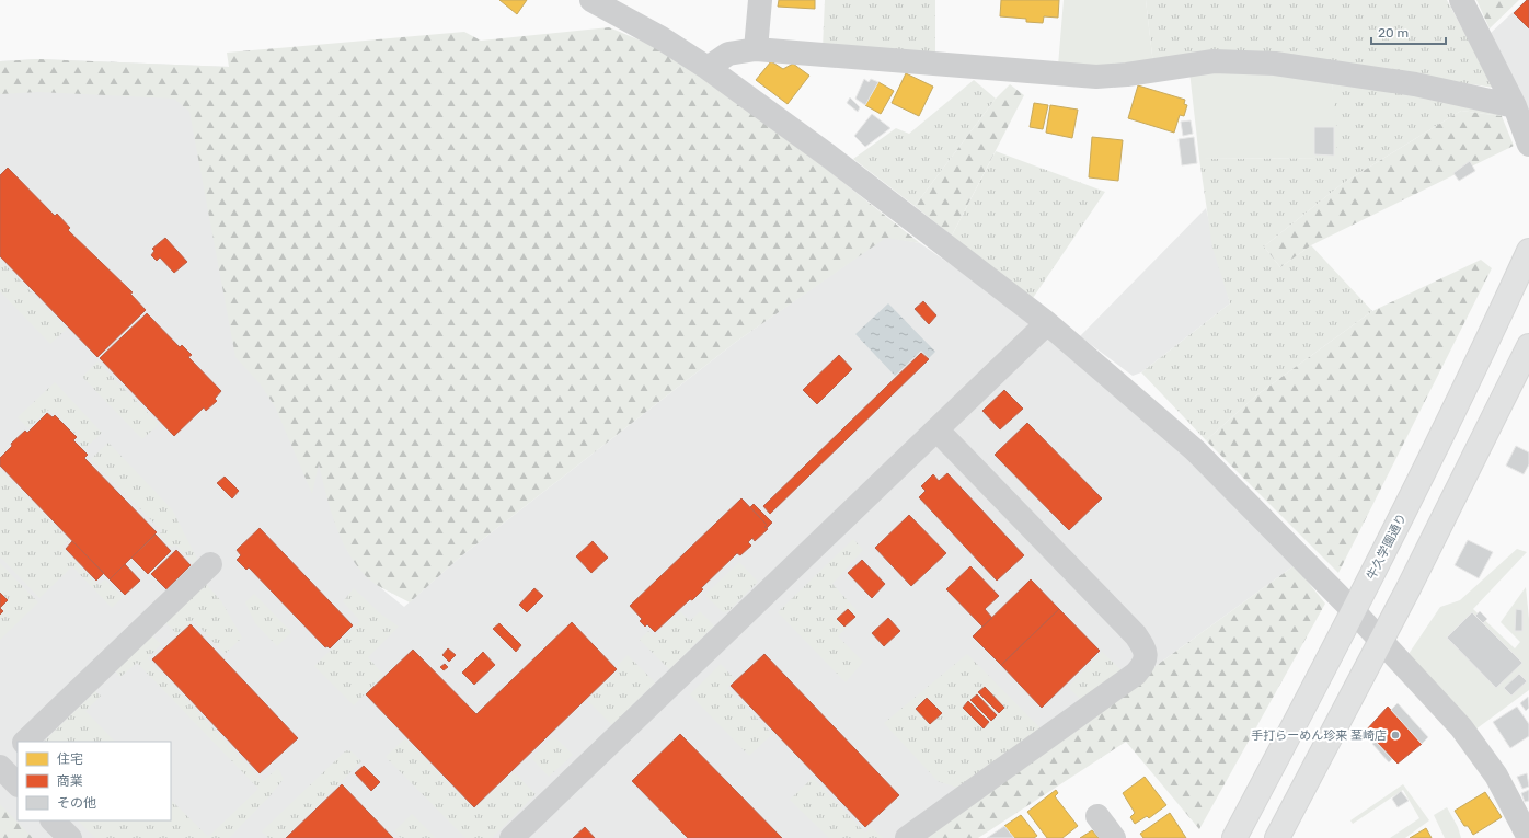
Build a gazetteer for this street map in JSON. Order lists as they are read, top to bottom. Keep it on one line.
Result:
{"streets":{"highway":["牛久学園通り"]},"places":["手打らーめん珍来 茎崎店"],"legend":["住宅","商業","その他"],"scale_bar":"20 m"}
